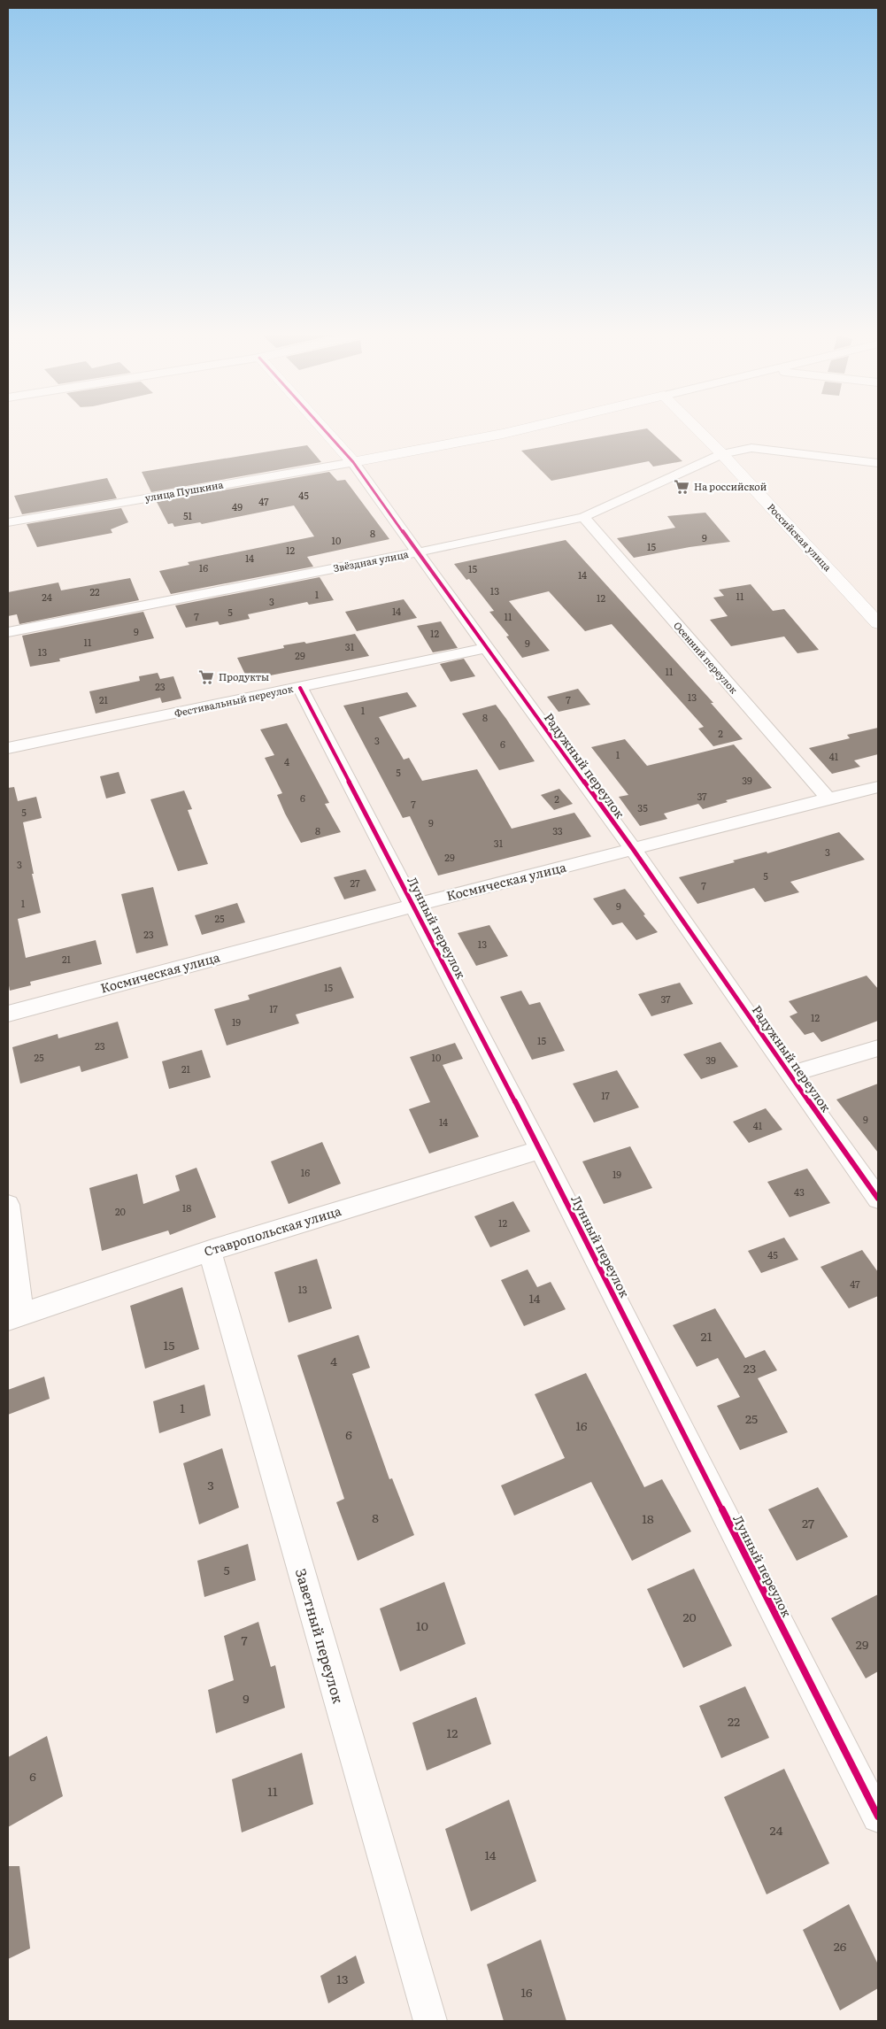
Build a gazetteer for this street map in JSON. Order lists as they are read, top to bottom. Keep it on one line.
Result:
{"streets":{"street":["улица Пушкина","Российская улица","Звёздная улица","Осенний переулок","Фестивальный переулок","Радужный переулок","Космическая улица","Лунный переулок","Ставропольская улица","Заветный переулок"]},"crossings":[["улица Пушкина","Радужный переулок"],["Российская улица","Звёздная улица"],["Звёздная улица","Осенний переулок"],["Звёздная улица","Радужный переулок"],["Осенний переулок","Космическая улица"],["Фестивальный переулок","Радужный переулок"],["Фестивальный переулок","Лунный переулок"],["Радужный переулок","Космическая улица"],["Космическая улица","Лунный переулок"],["Лунный переулок","Ставропольская улица"],["Ставропольская улица","Заветный переулок"]],"places":{"supermarket":["На российской","Продукты"]},"house_numbers":["45","47","49","51","8","9","10","15","12","14","16","15","14","13","22","1","11","24","12","3","14","5","7","11","9","12","11","9","31","13","29","11","23","13","21","7","1","8","2","3","6","1","41","4","5","39","37","6","2","7","35","5","9","8","33","31","3","29","3","5","27","7","1","9","25","23","13","21","15","37","17","12","19","15","23","25","10","39","21","17","9","14","41","16","19","43","18","20","12","45","47","13","14","21","15","4","23","1","25","16","6","3","8","18","27","5","20","10","7","29","9","22","12","6","11","24","14","26","13","16"]}
